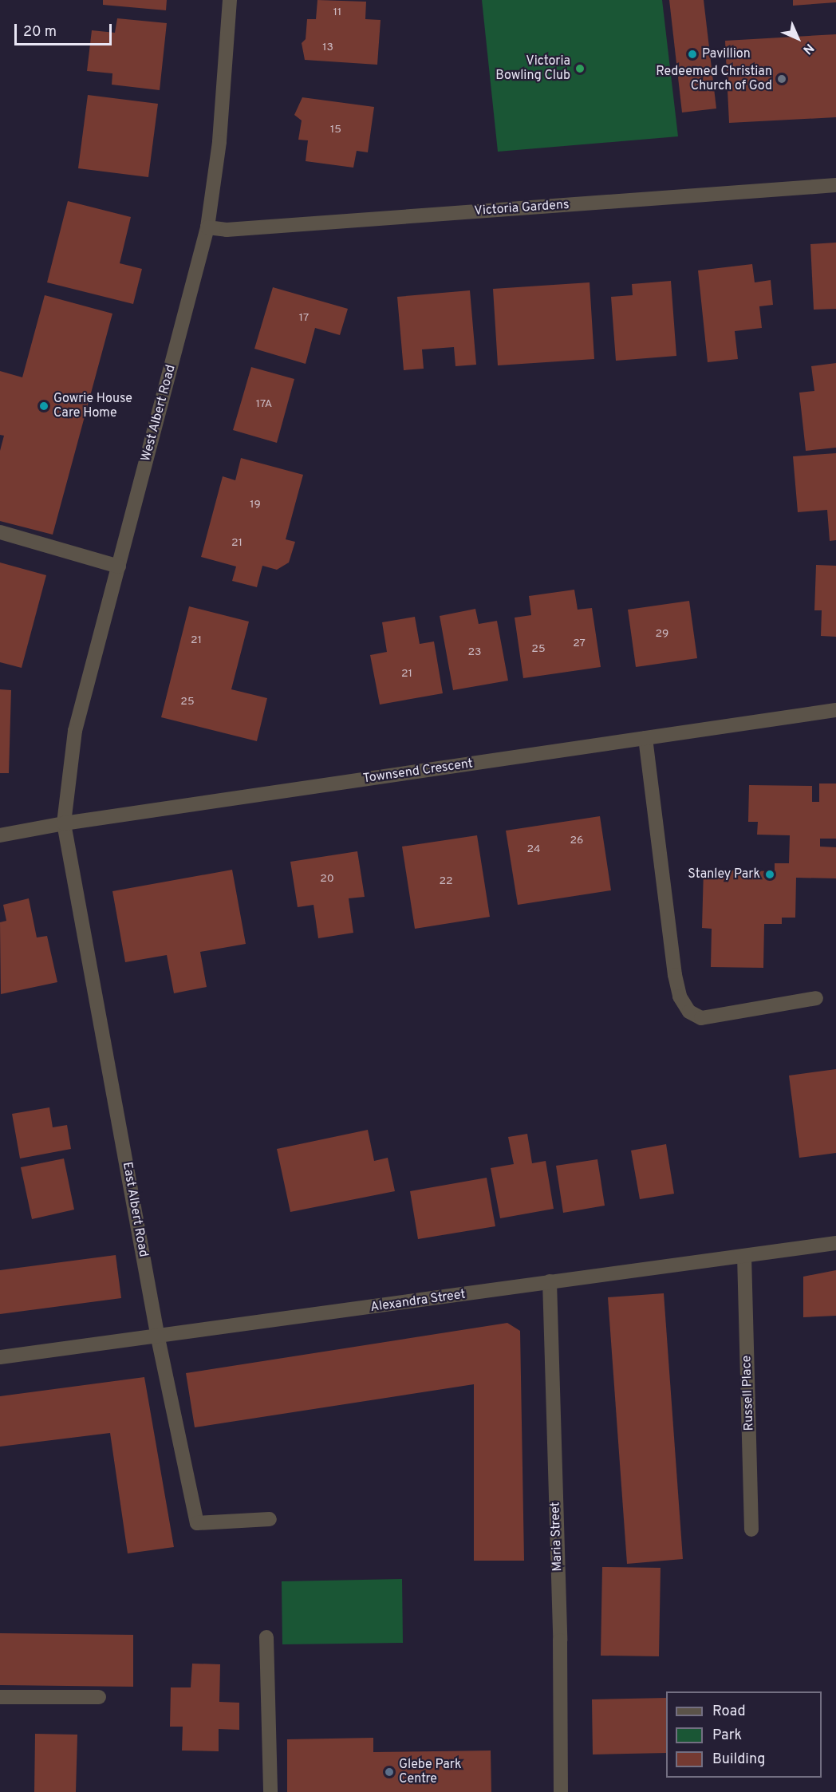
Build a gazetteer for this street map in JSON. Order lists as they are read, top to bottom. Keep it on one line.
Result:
{"streets":{"street":["Victoria Gardens","West Albert Road","Townsend Crescent","East Albert Road","Alexandra Street","Russell Place","Maria Street"]},"crossings":[["Victoria Gardens","West Albert Road"],["West Albert Road","Townsend Crescent"],["West Albert Road","East Albert Road"],["Townsend Crescent","East Albert Road"],["East Albert Road","Alexandra Street"],["Alexandra Street","Russell Place"],["Alexandra Street","Maria Street"]],"places":["Pavillion","Victoria Bowling Club","Redeemed Christian Church of God","Gowrie House Care Home","Stanley Park","Glebe Park Centre"],"house_numbers":["11","13","15","17","17A","19","21","29","21","27","25","23","21","25","26","24","20","22"],"legend":["Road","Park","Building"],"scale_bar":"20 m","north":"bottom right"}
